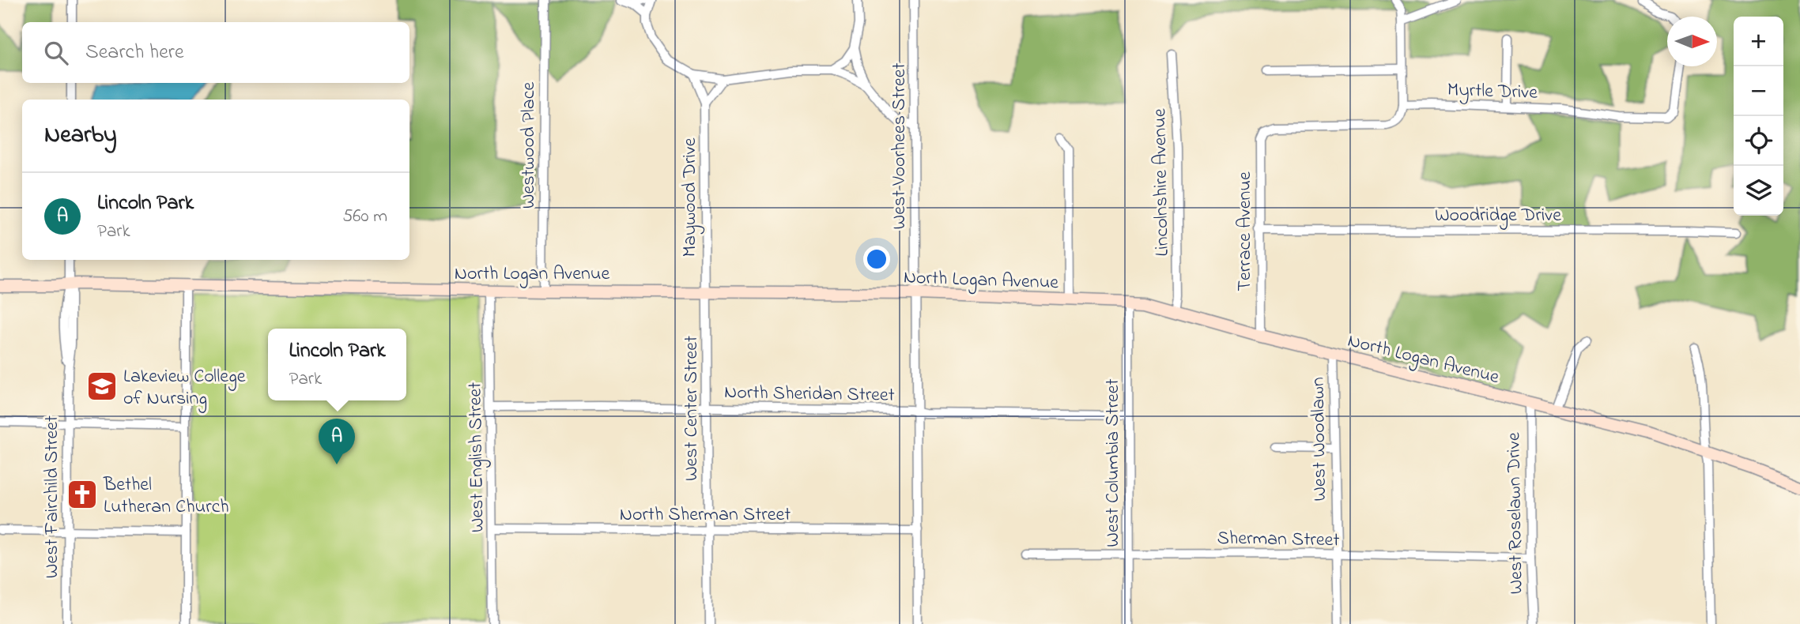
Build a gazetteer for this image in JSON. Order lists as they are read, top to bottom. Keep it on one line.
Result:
{"streets":{"street":["Myrtle Drive","Westwood Place","West Voorhees Street","Lincolnshire Avenue","Maywood Drive","Woodridge Drive","Terrace Avenue","North Logan Avenue","North Sheridan Street","West Center Street","West Woodlawn","West English Street","West Columbia Street","West Fairchild Street","North Sherman Street","West Roselawn Drive","Sherman Street"]},"crossings":[["Myrtle Drive","Terrace Avenue"],["Westwood Place","North Logan Avenue"],["West Voorhees Street","North Logan Avenue"],["West Voorhees Street","North Sheridan Street"],["West Voorhees Street","North Sherman Street"],["Lincolnshire Avenue","North Logan Avenue"],["Maywood Drive","North Logan Avenue"],["Maywood Drive","West Center Street"],["Woodridge Drive","Terrace Avenue"],["Terrace Avenue","North Logan Avenue"],["North Logan Avenue","West Center Street"],["North Logan Avenue","West Woodlawn"],["North Logan Avenue","West English Street"],["North Logan Avenue","West Columbia Street"],["North Logan Avenue","West Fairchild Street"],["North Logan Avenue","West Roselawn Drive"],["North Sheridan Street","West Center Street"],["North Sheridan Street","West English Street"],["North Sheridan Street","West Columbia Street"],["West Center Street","North Sherman Street"],["West Woodlawn","Sherman Street"],["West English Street","North Sherman Street"],["West Columbia Street","Sherman Street"],["West Roselawn Drive","Sherman Street"]],"places":{"school or university":["Lakeview College of Nursing"],"church":["Bethel Lutheran Church"]},"north":"right","page":{"map_buttons":["+","−"],"search":"Search here","heading":"Nearby","list":[{"mark":"A","name":"Lincoln Park","note":"Park","value":"560 m"}],"popup":["Lincoln Park","Park"],"pins":"A"}}
